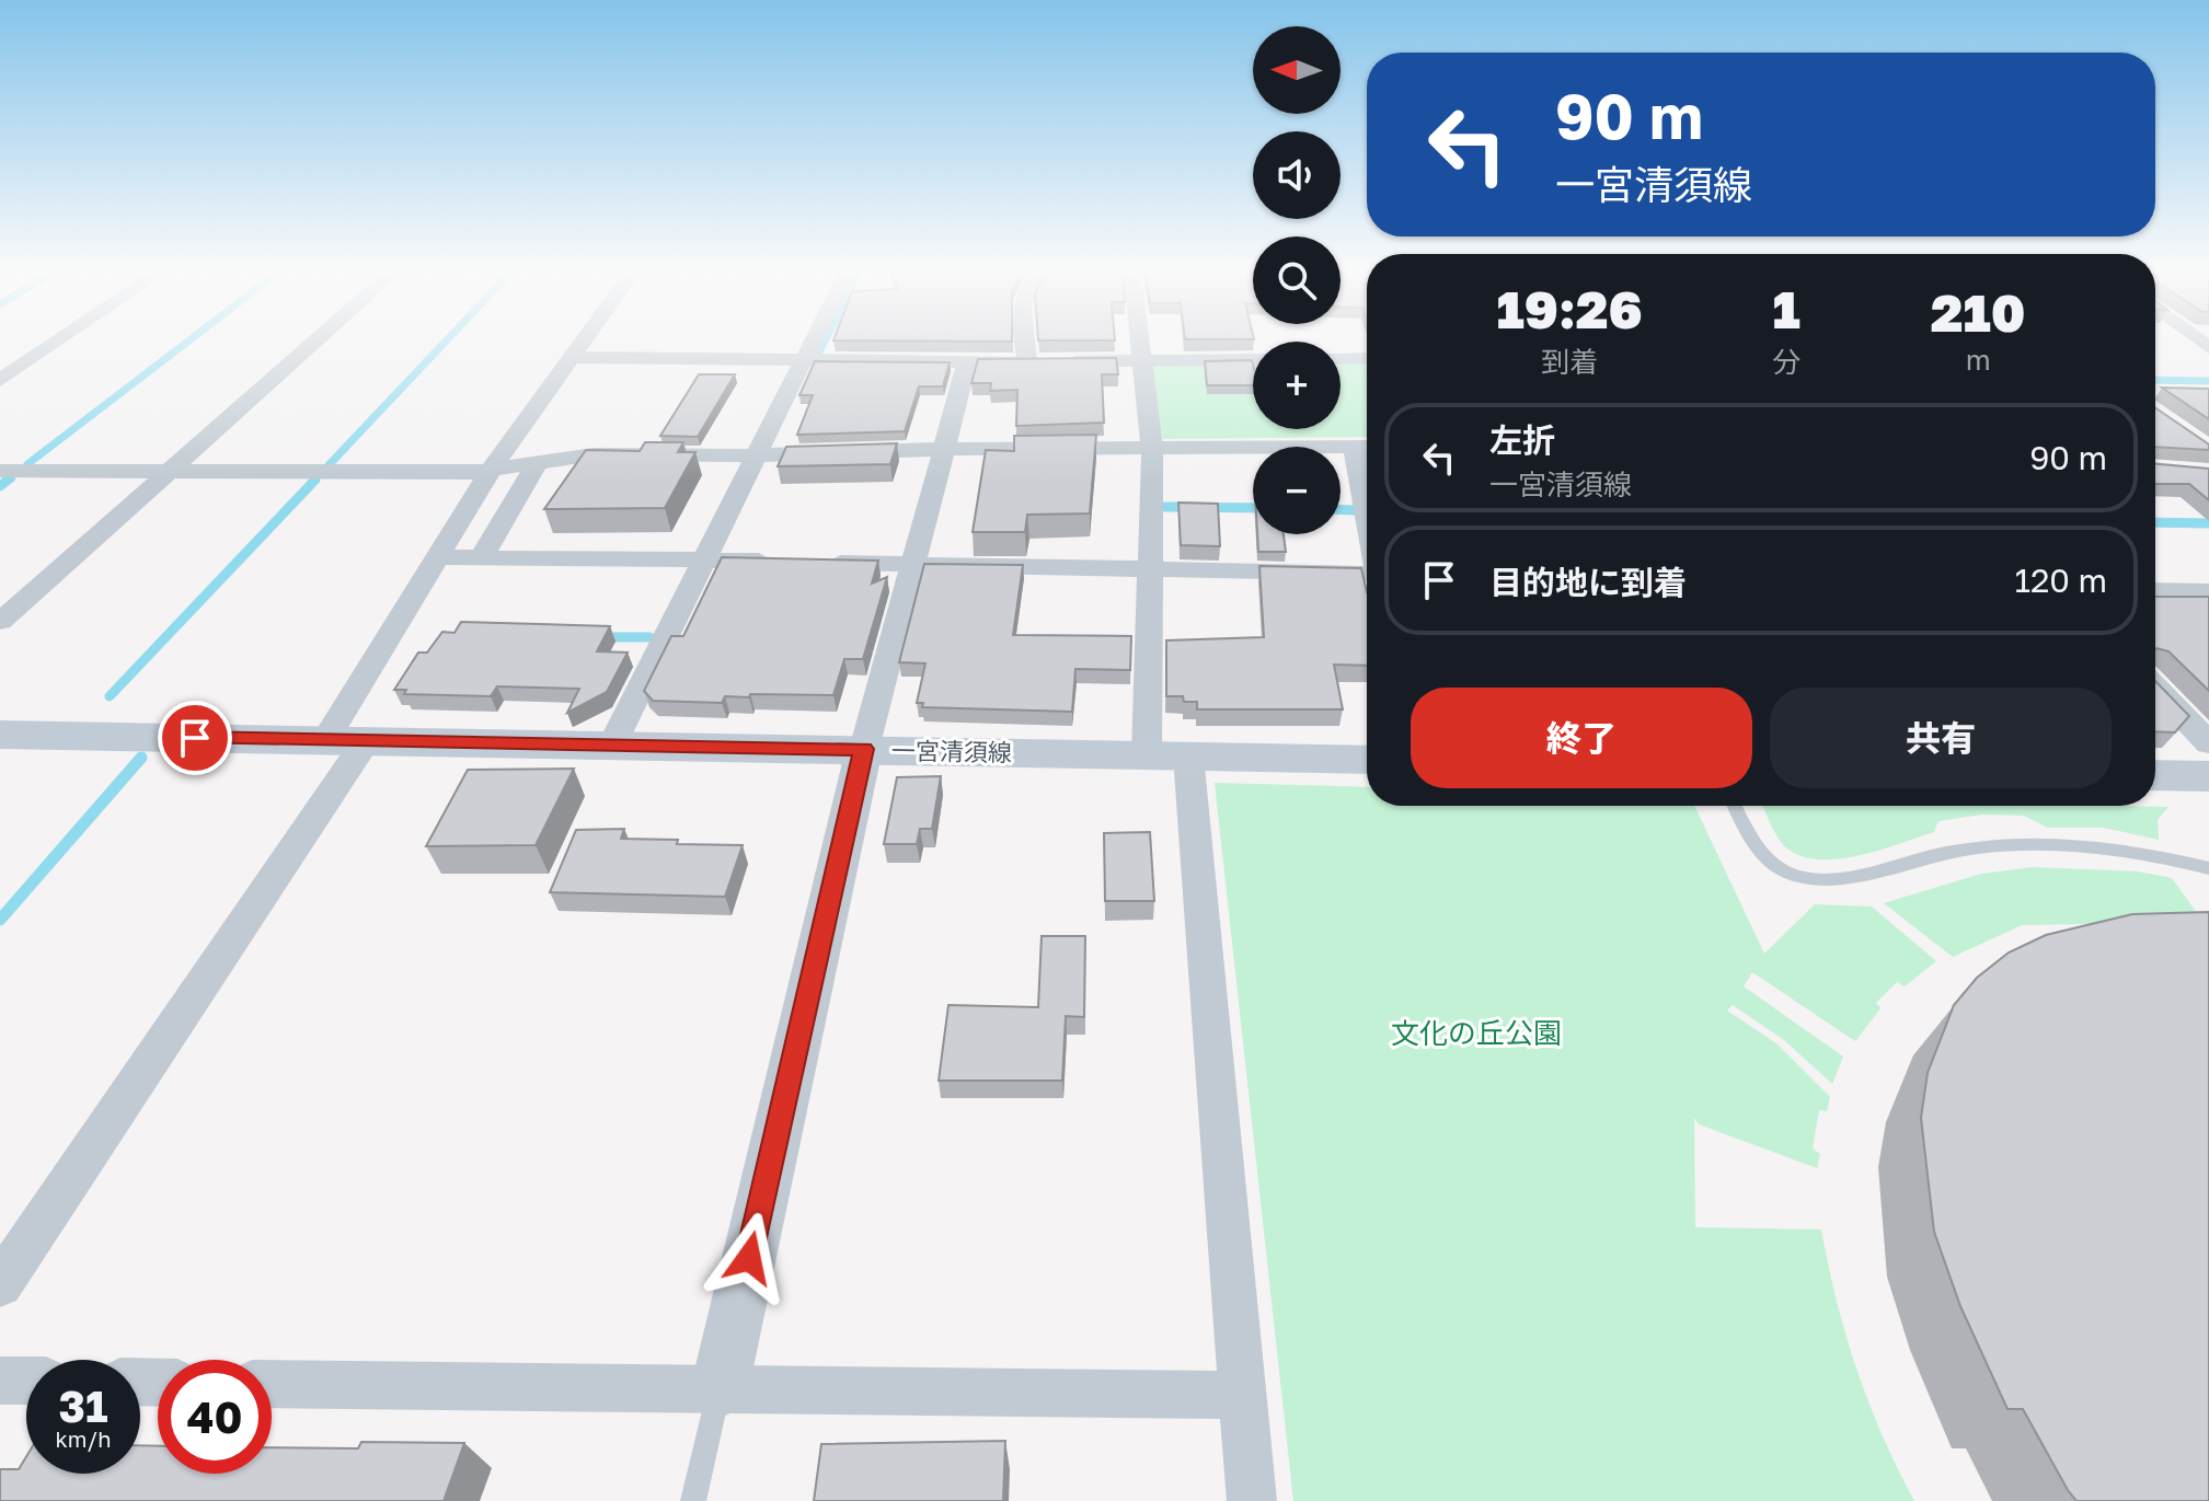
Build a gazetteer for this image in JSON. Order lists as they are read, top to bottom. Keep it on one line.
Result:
{"streets":{"main road":["一宮清須線"]},"parks":["文化の丘公園"],"north":"left","page":{"map_buttons":["+","−"],"turn":["90 m","一宮清須線"],"eta":["19:26","到着","1","分","210","m"],"list":[{"name":"左折","note":"一宮清須線","value":"90 m"},{"name":"目的地に到着","value":"120 m"}],"buttons":["終了","共有"],"speed":"31 km/h","limit":"40"}}
